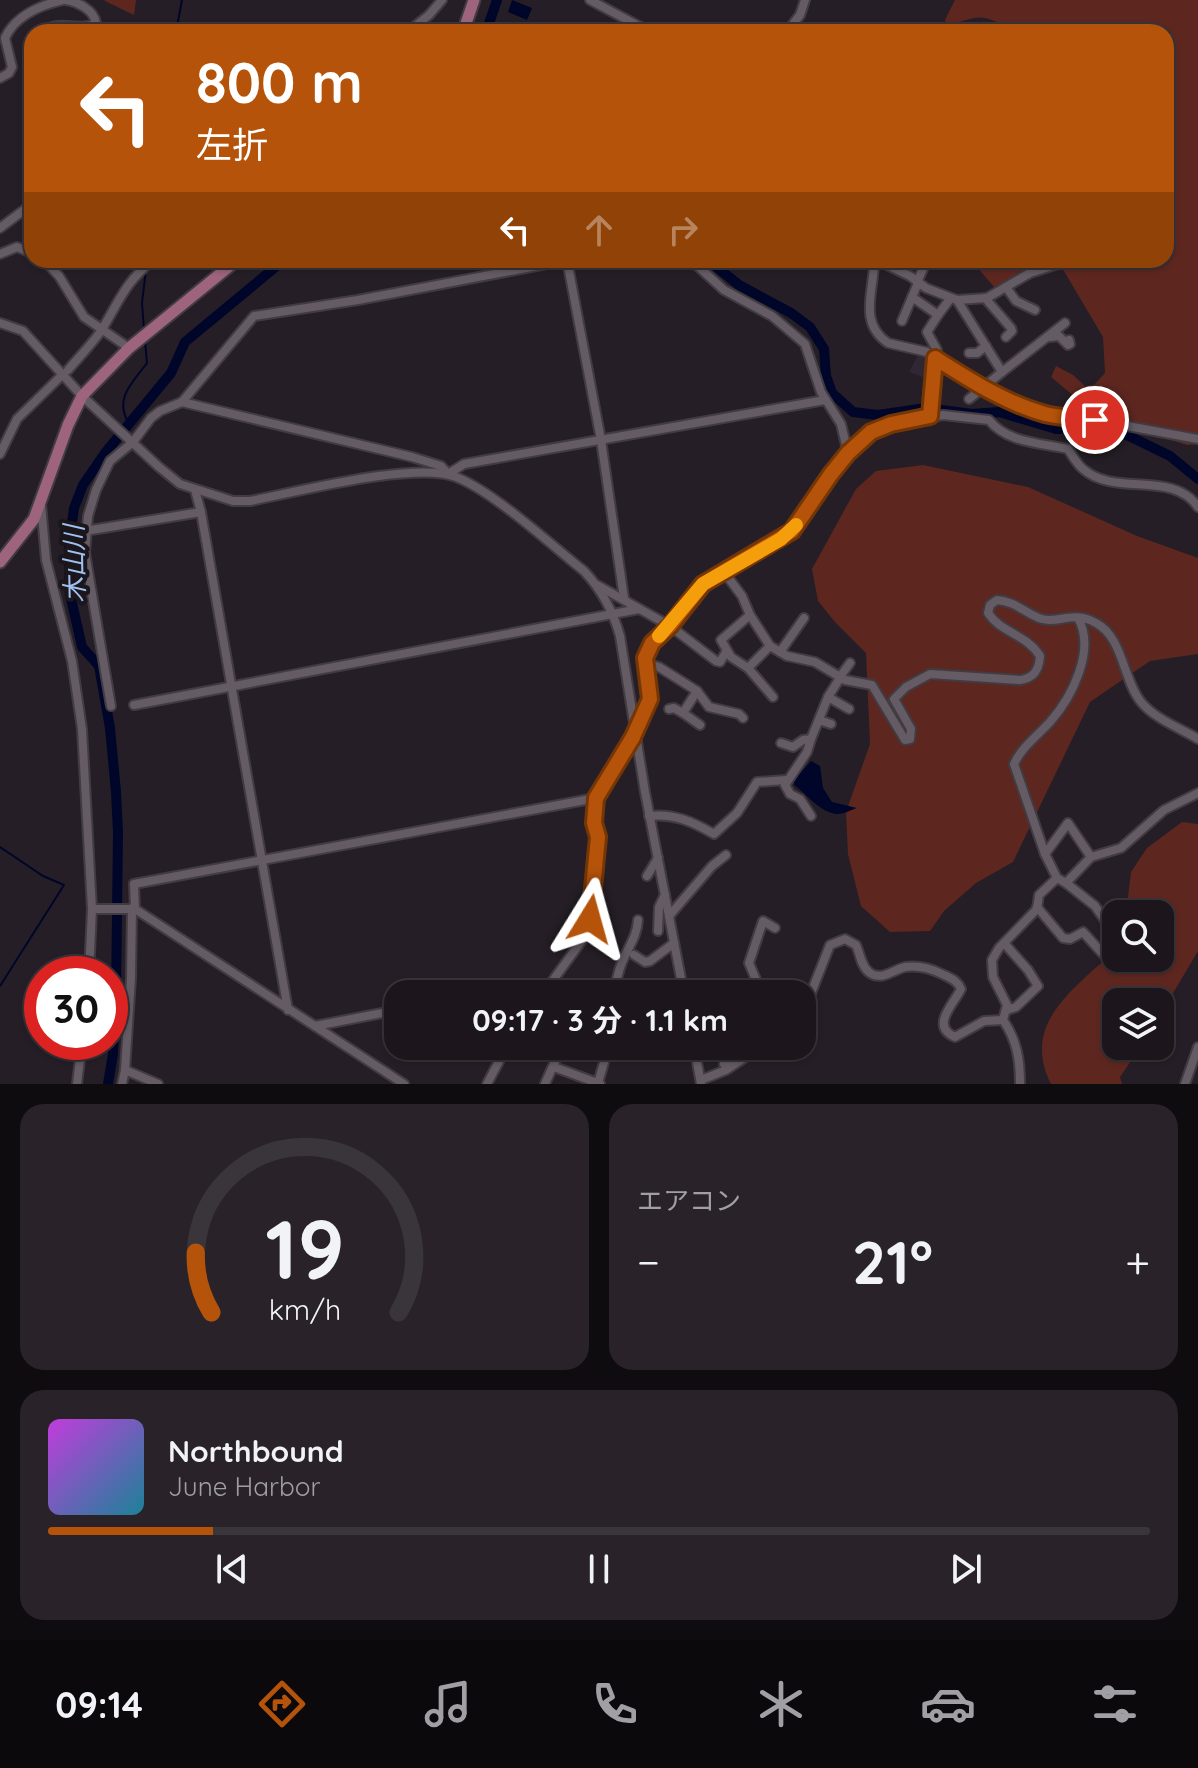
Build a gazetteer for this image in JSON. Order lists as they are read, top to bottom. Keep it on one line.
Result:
{"water":["木山川"],"page":{"turn":["800 m","左折"],"limit":"30","trip":"09:17 · 3 分 · 1.1 km","tile":"エアコン","heat":["−","21°","+"],"song":["Northbound","June Harbor"],"tabs":"09:14","gauge":["19","km/h"]}}
